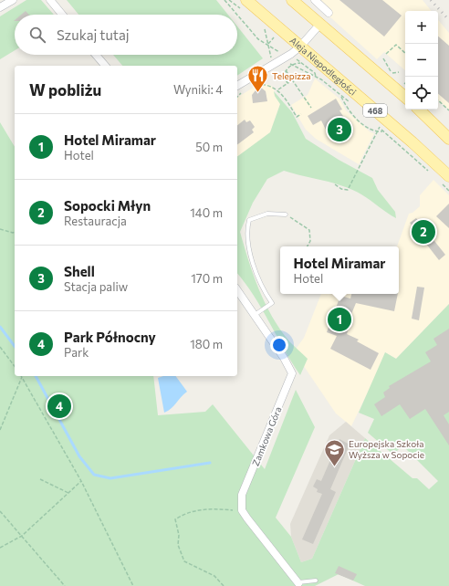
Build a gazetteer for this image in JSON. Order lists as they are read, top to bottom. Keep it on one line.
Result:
{"streets":{"main road":["Aleja Niepodległości","468"],"street":["Zamkowa Góra"]},"places":{"restaurant":["Telepizza"],"school or university":["Europejska Szkoła Wyższa w Sopocie"]},"page":{"map_buttons":["+","−"],"search":"Szukaj tutaj","heading":["W pobliżu","Wyniki: 4"],"list":[{"mark":"1","name":"Hotel Miramar","note":"Hotel","value":"50 m"},{"mark":"2","name":"Sopocki Młyn","note":"Restauracja","value":"140 m"},{"mark":"3","name":"Shell","note":"Stacja paliw","value":"170 m"},{"mark":"4","name":"Park Północny","note":"Park","value":"180 m"}],"pins":["3","2","1","4"],"popup":["Hotel Miramar","Hotel"]}}
